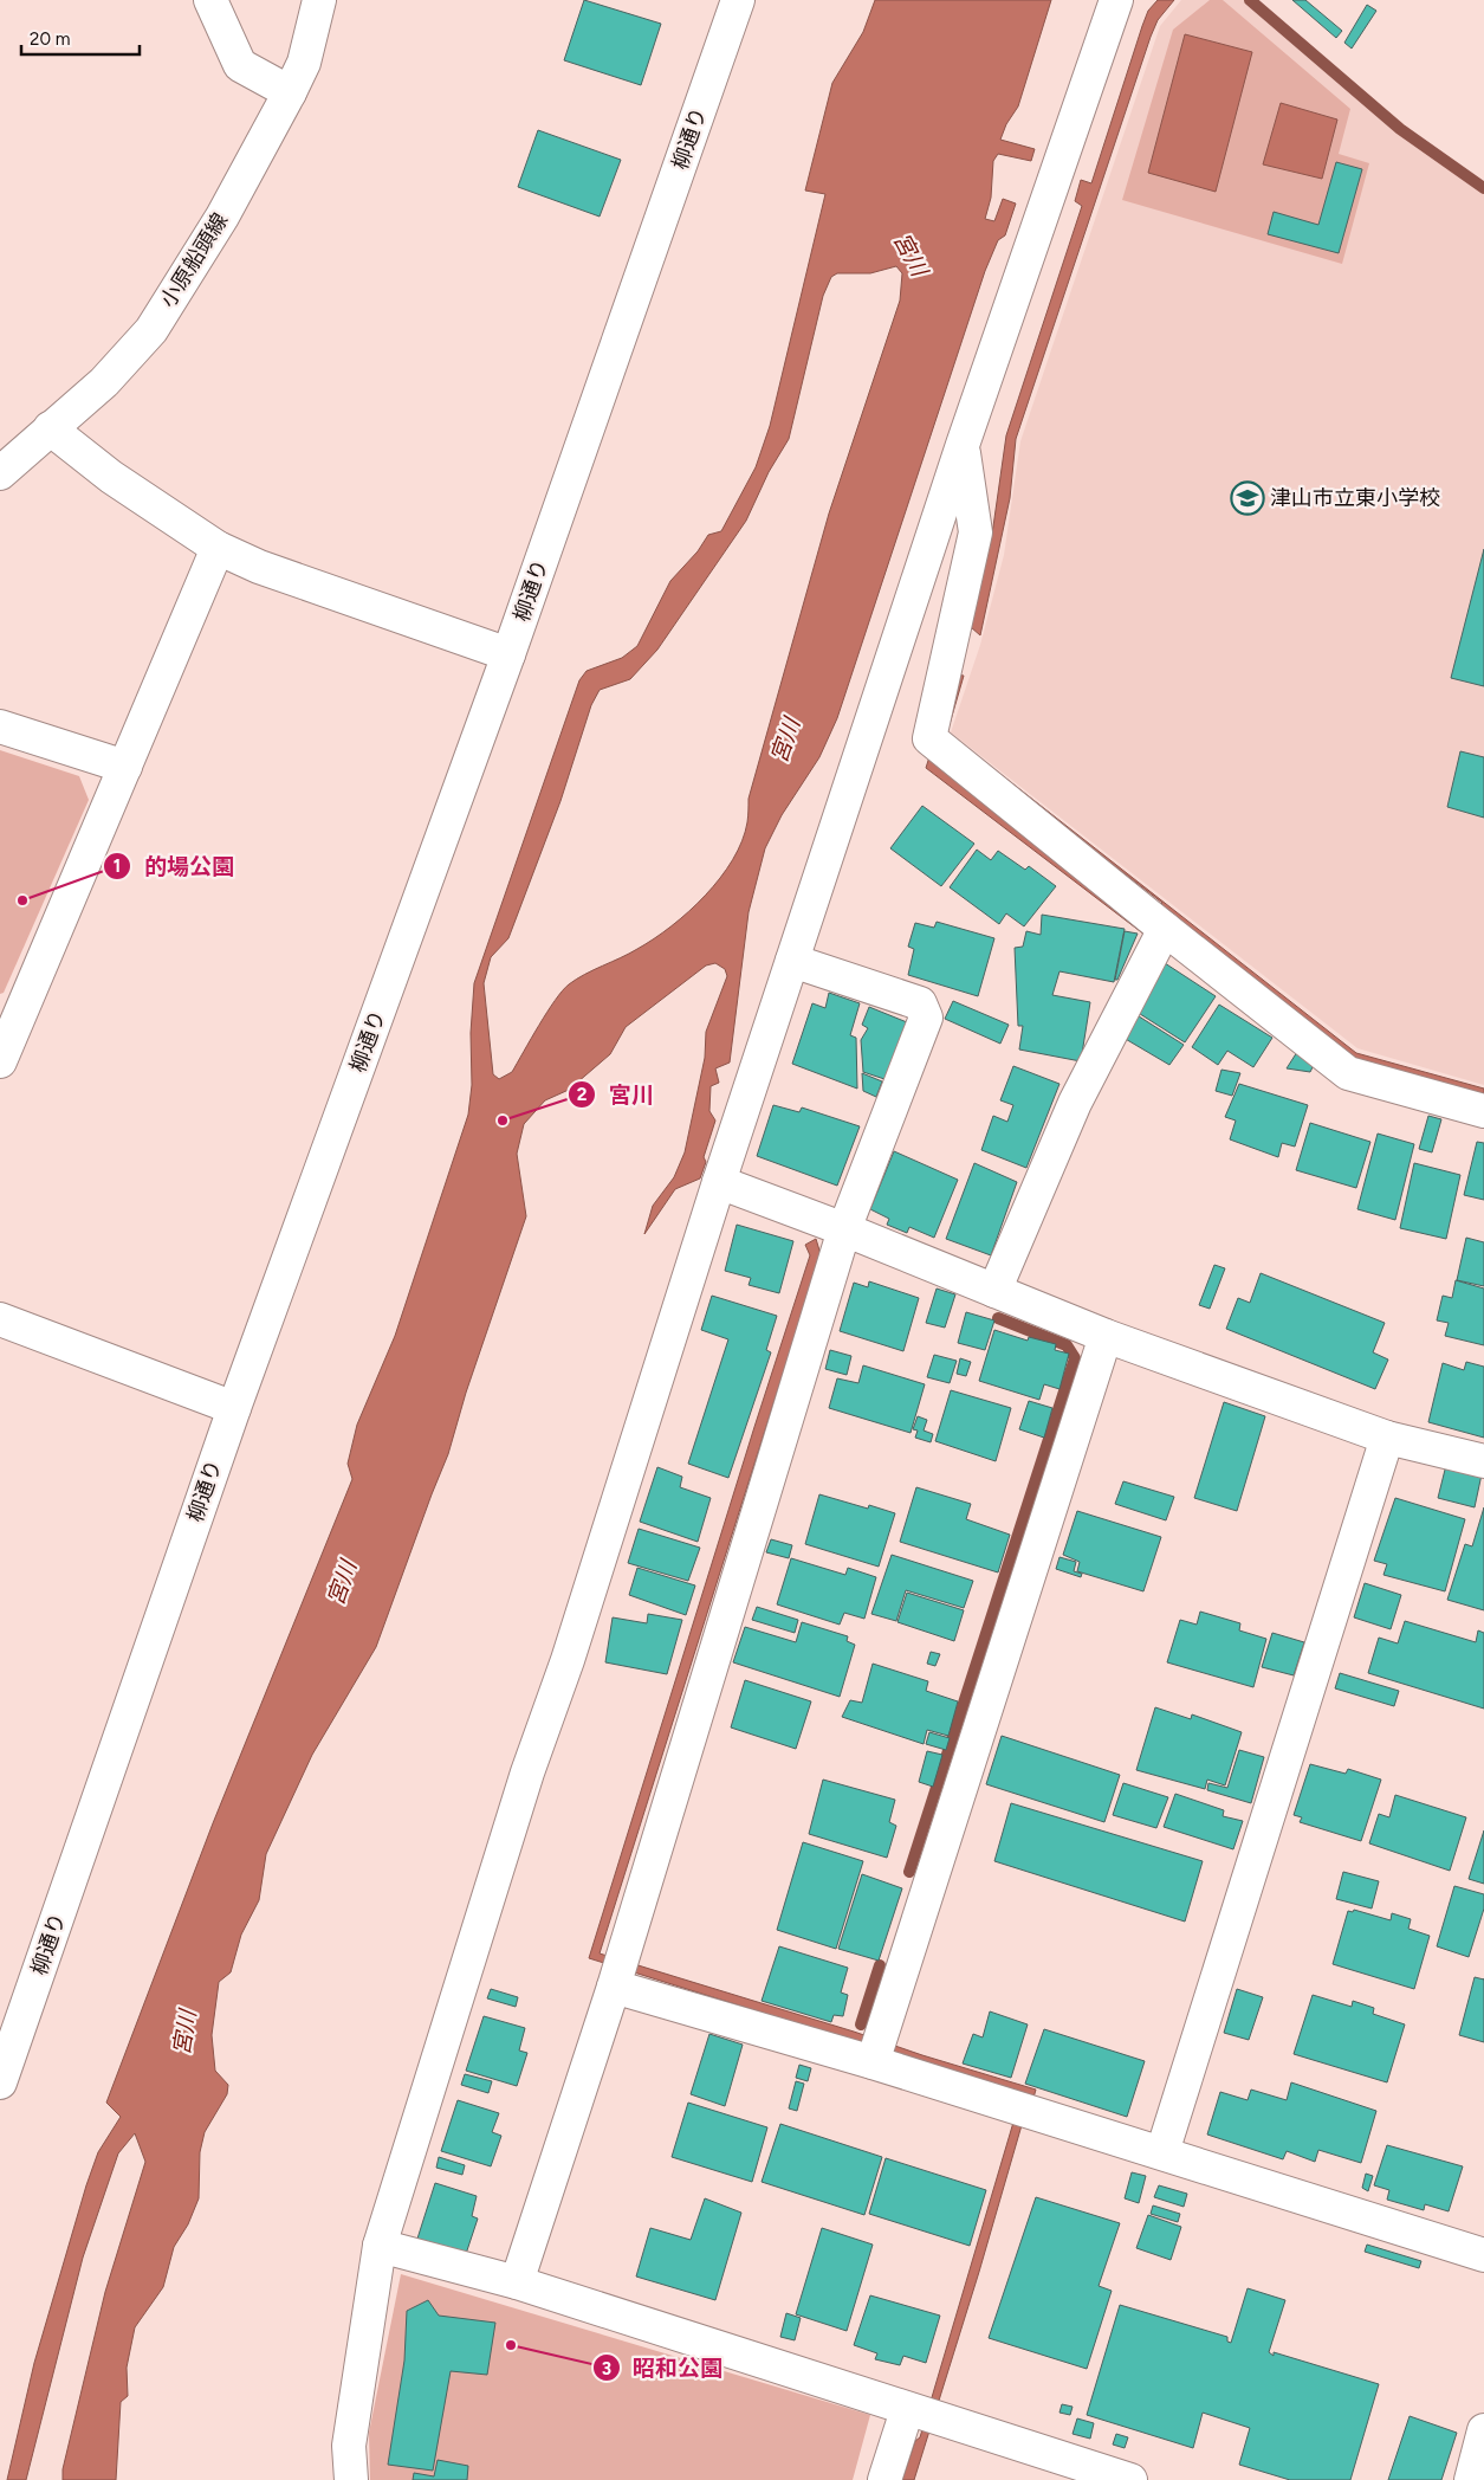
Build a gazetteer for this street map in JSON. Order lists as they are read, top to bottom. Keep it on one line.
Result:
{"streets":{"street":["柳通り","小原船頭線"]},"water":["宮川"],"places":{"school or university":["津山市立東小学校"],"other":["的場公園","宮川","昭和公園"]},"scale_bar":"20 m"}
